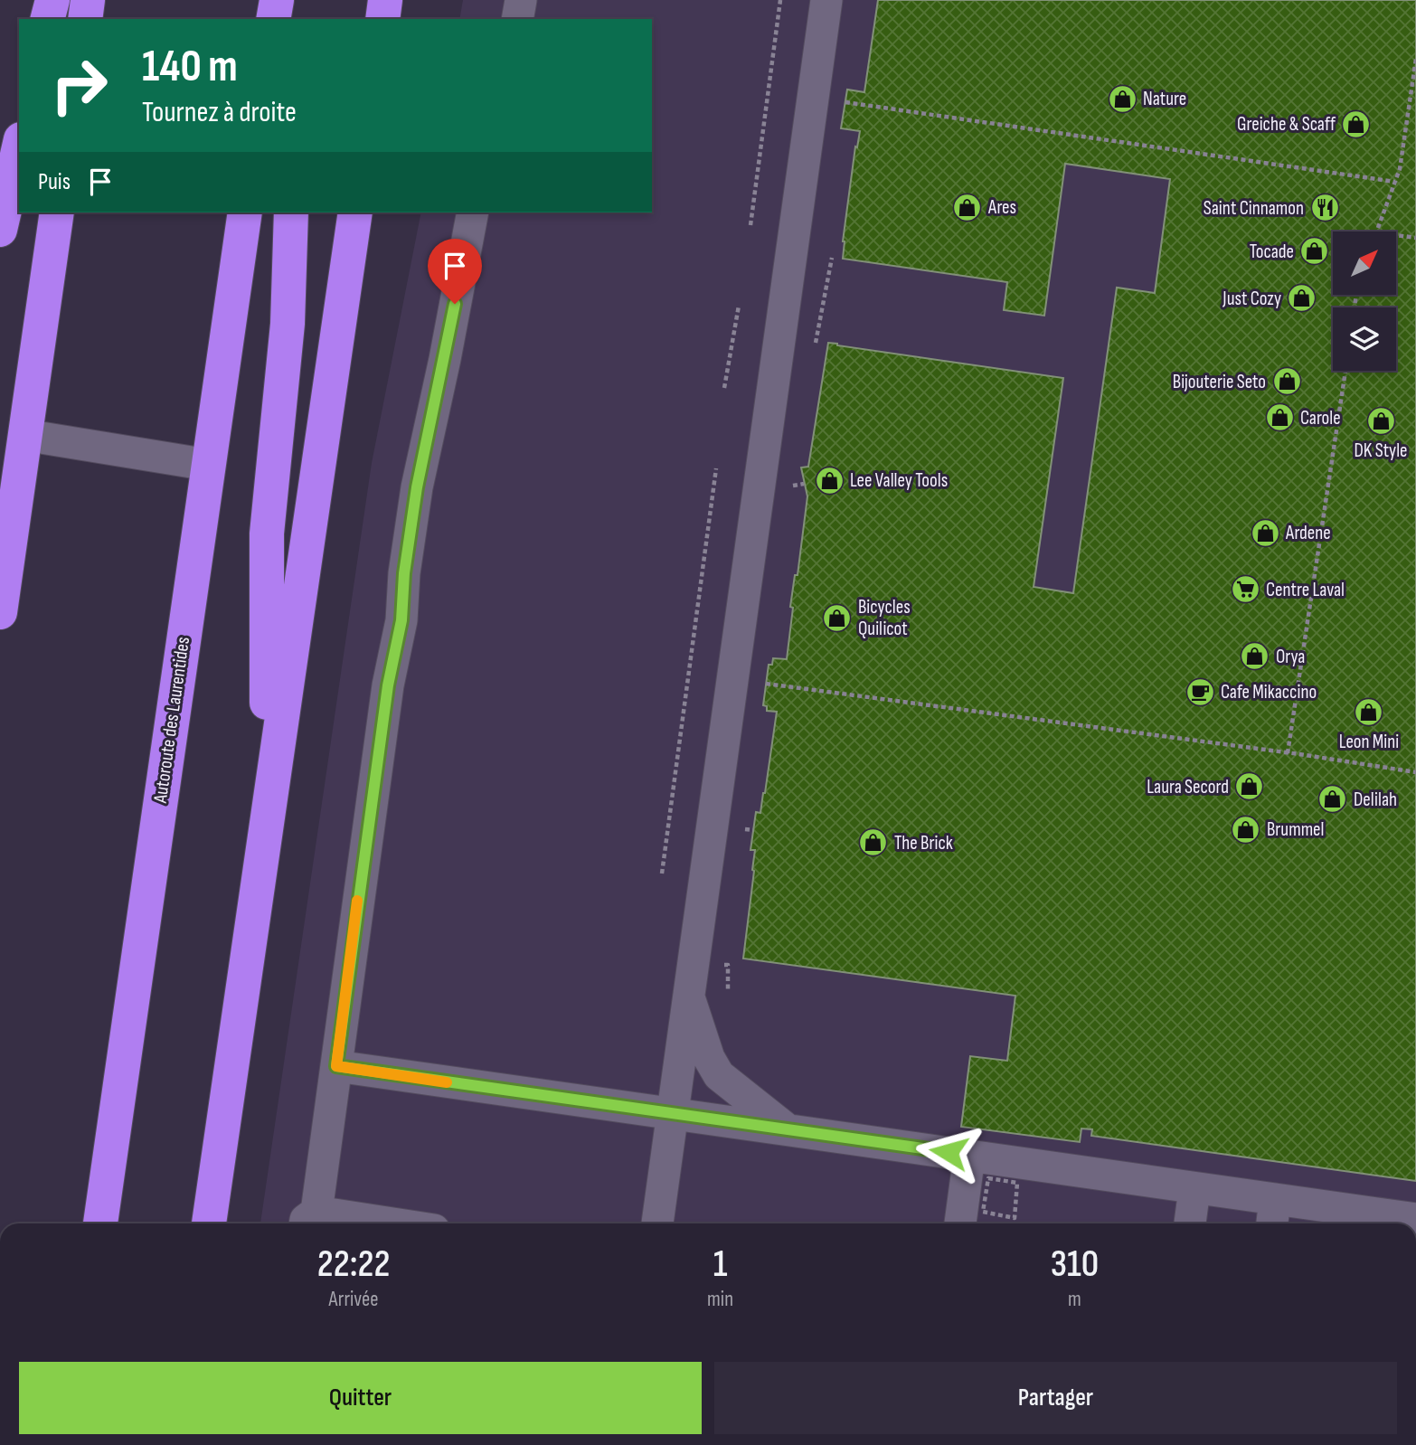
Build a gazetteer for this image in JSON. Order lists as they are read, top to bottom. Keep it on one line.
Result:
{"streets":{"highway":["Autoroute des Laurentides"]},"places":{"shop":["Nature","Greiche & Scaff","Ares","Tocade","Just Cozy","Bijouterie Seto","Carole","DK Style","Lee Valley Tools","Ardene","Bicycles Quilicot","Orya","Leon Mini","Laura Secord","Delilah","Brummel","The Brick"],"restaurant":["Saint Cinnamon"],"supermarket":["Centre Laval"],"cafe":["Cafe Mikaccino"]},"north":"top right","page":{"turn":["140 m","Tournez à droite"],"then":"Puis","eta":["22:22","Arrivée","1","min","310","m"],"buttons":["Quitter","Partager"]}}
